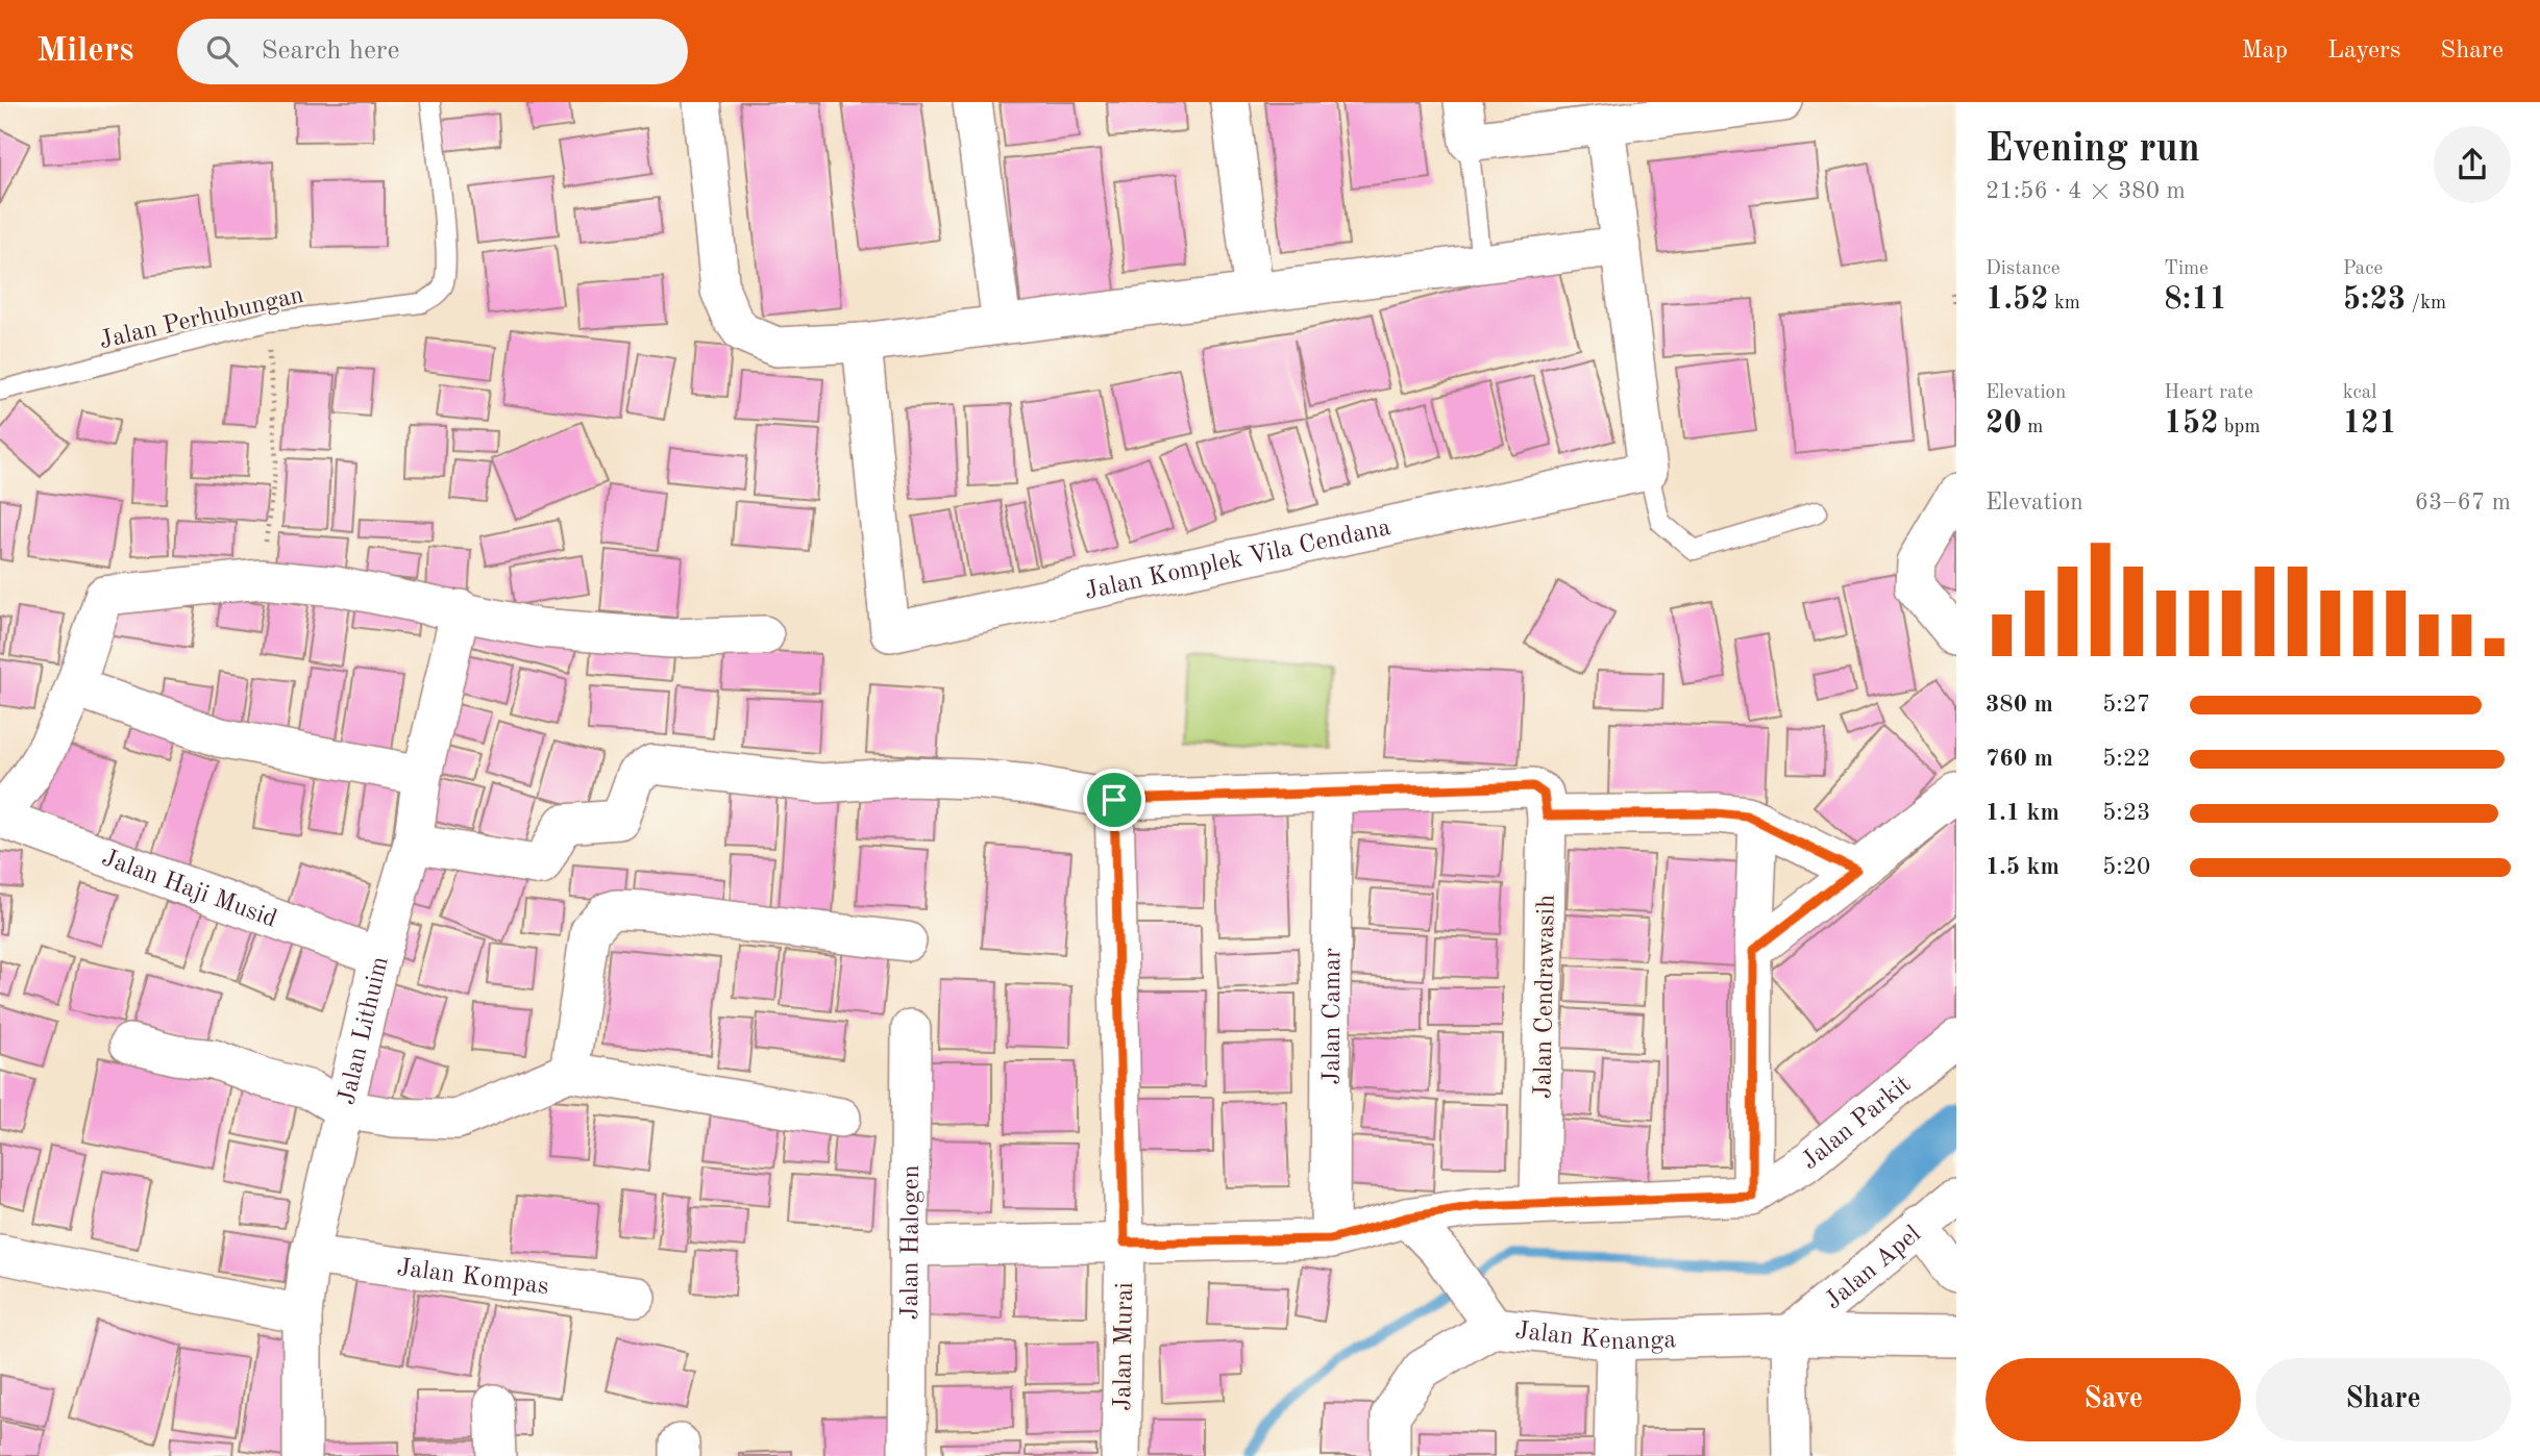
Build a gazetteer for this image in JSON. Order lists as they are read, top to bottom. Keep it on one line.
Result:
{"streets":{"street":["Jalan Komplek Vila Cendana","Jalan Haji Musid","Jalan Cendrawasih","Jalan Camar","Jalan Lithuim","Jalan Parkit","Jalan Halogen","Jalan Apel","Jalan Kompas","Jalan Kenanga","Jalan Murai"],"lane":["Jalan Perhubungan"]},"crossings":[["Jalan Haji Musid","Jalan Lithuim"],["Jalan Lithuim","Jalan Kompas"],["Jalan Apel","Jalan Kenanga"]],"page":{"header":"Milers","search":"Search here","nav":["Map","Layers","Share"],"heading":["Evening run","21:56 · 4 × 380 m"],"stats":[["Distance","1.52 km"],["Time","8:11"],["Pace","5:23 /km"],["Elevation","20 m"],["Heart rate","152 bpm"],["kcal","121"]],"chart":["Elevation","63–67 m"],"list":[{"name":"380 m","note":"5:27"},{"name":"760 m","note":"5:22"},{"name":"1.1 km","note":"5:23"},{"name":"1.5 km","note":"5:20"}],"buttons":["Save","Share"]}}
